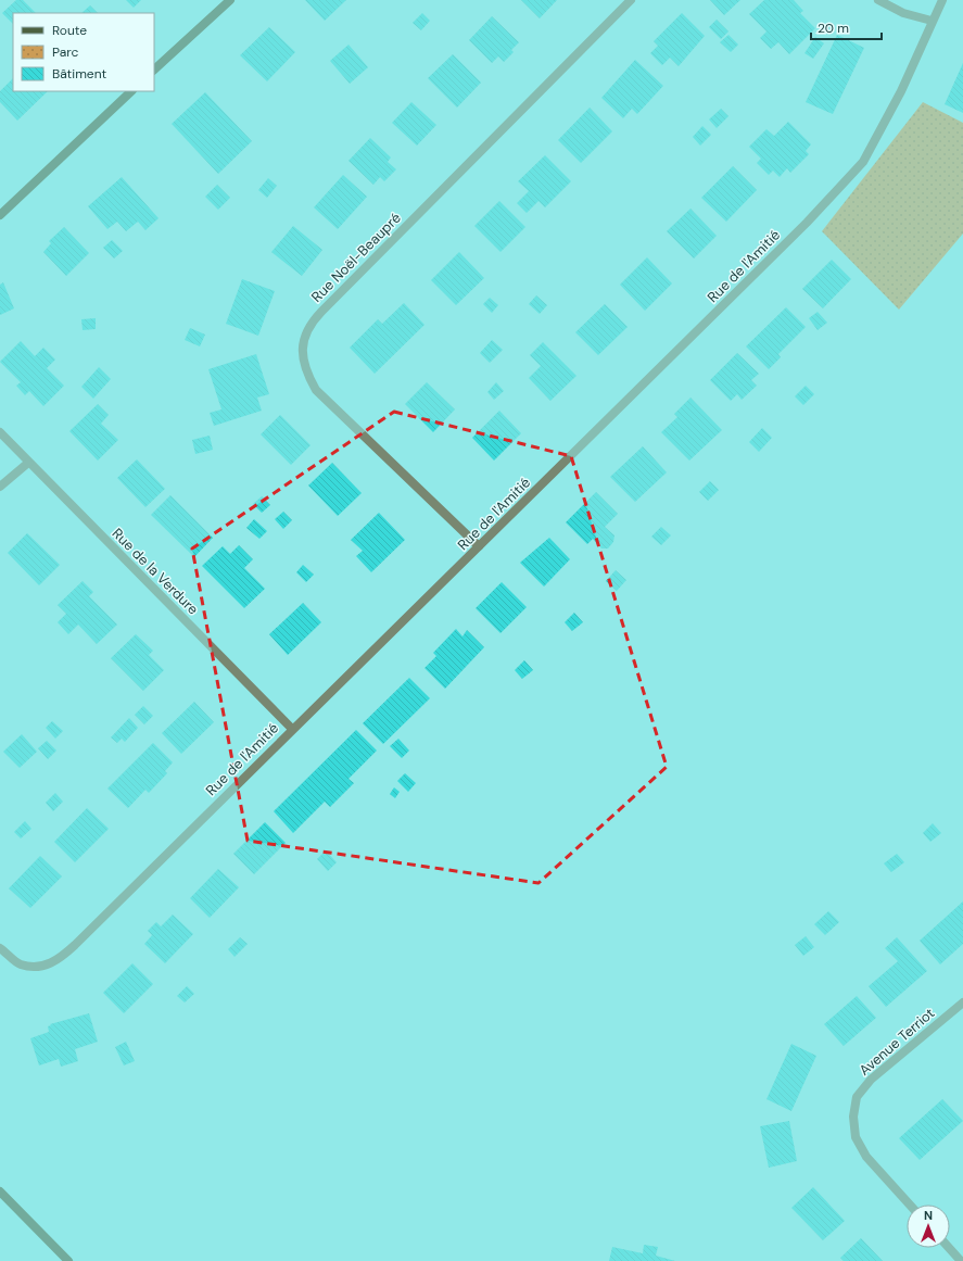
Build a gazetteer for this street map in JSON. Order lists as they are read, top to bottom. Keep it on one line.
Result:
{"streets":{"street":["Rue Noël-Beaupré","Rue de l'Amitié","Rue de la Verdure","Avenue Terriot"]},"crossings":[["Rue Noël-Beaupré","Rue de l'Amitié"],["Rue de l'Amitié","Rue de la Verdure"]],"legend":["Route","Parc","Bâtiment"],"scale_bar":"20 m","north":"top"}
